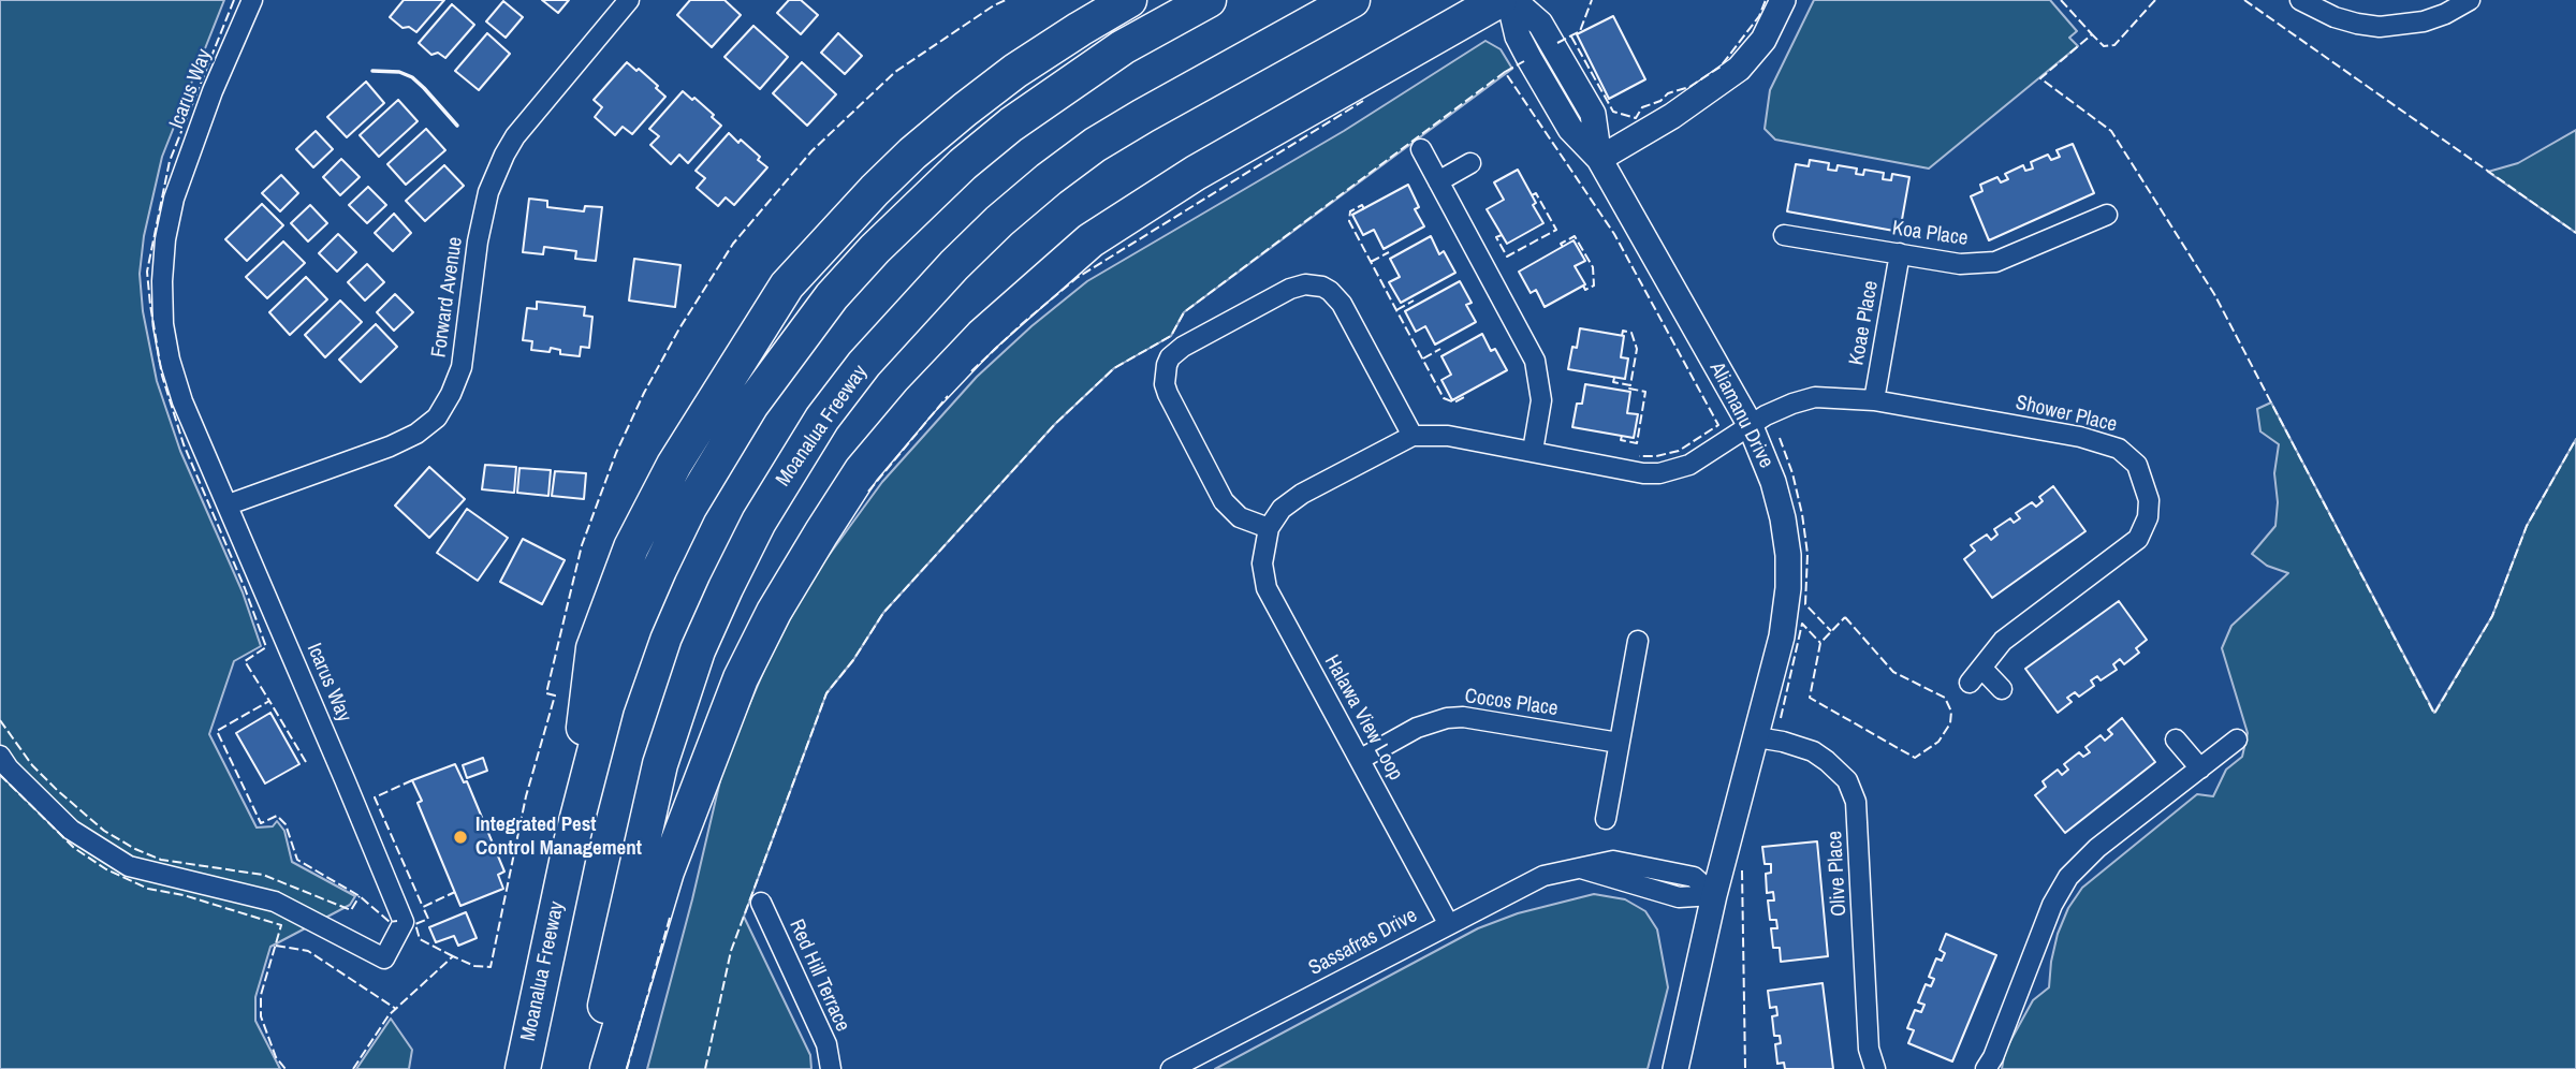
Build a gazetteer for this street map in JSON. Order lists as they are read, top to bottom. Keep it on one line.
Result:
{"streets":{"highway":["Moanalua Freeway"],"street":["Icarus Way","Koa Place","Forward Avenue","Koae Place","Shower Place","Aliamanu Drive","Cocos Place","Halawa View Loop","Olive Place","Sassafras Drive","Red Hill Terrace"]},"crossings":[["Icarus Way","Forward Avenue"],["Koa Place","Koae Place"],["Koae Place","Shower Place"],["Shower Place","Aliamanu Drive"],["Aliamanu Drive","Olive Place"],["Aliamanu Drive","Sassafras Drive"],["Cocos Place","Halawa View Loop"],["Halawa View Loop","Sassafras Drive"]],"places":["Integrated Pest Control Management"]}
